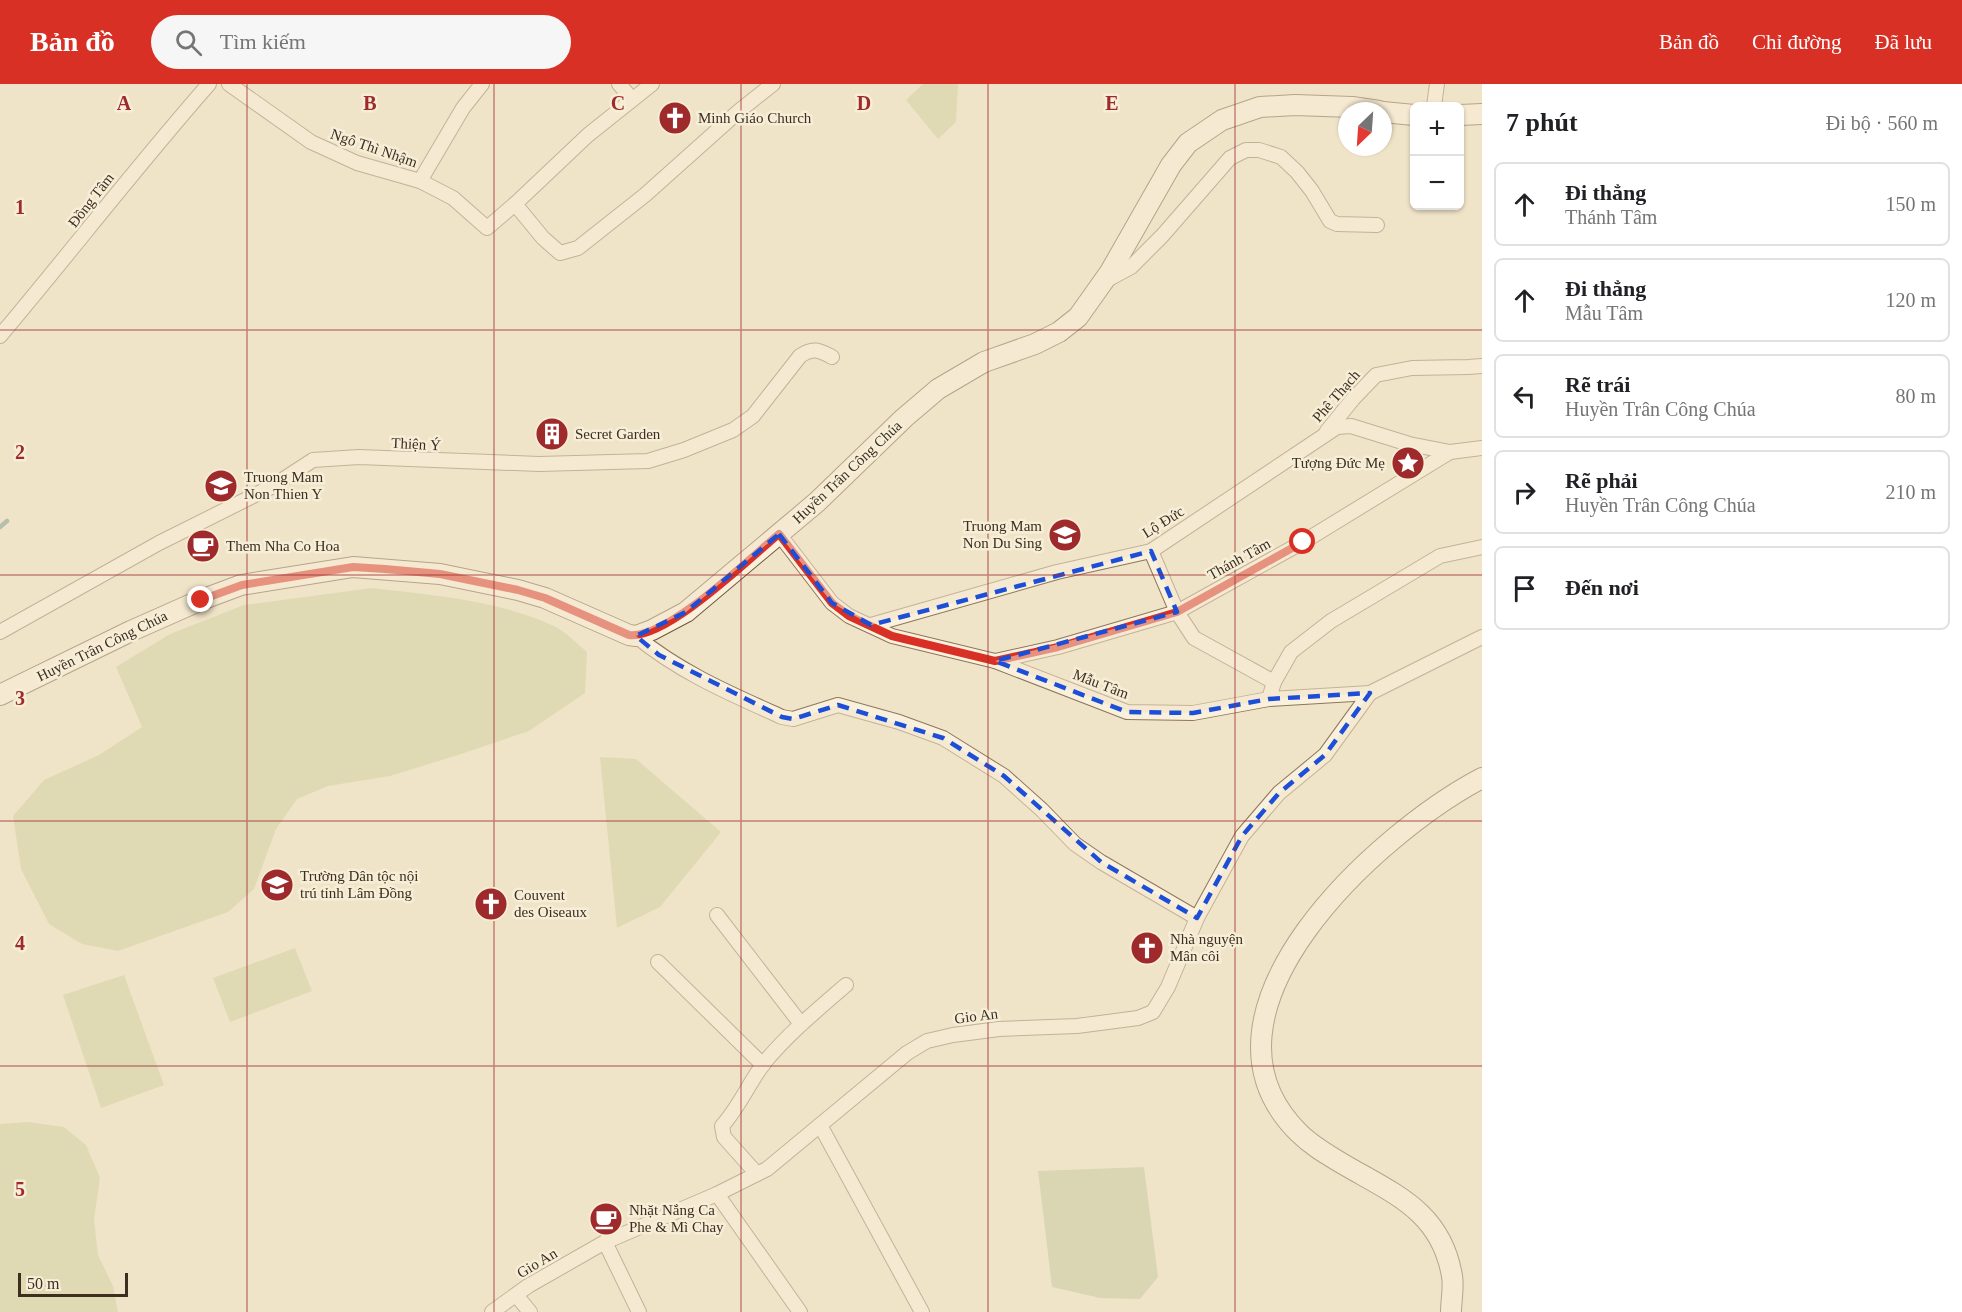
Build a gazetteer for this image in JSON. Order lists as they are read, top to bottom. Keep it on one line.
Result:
{"streets":{"street":["Ngô Thì Nhậm","Đồng Tâm","Phê Thạch","Thiện Ý","Huyền Trân Công Chúa","Lộ Đức","Thánh Tâm","Mẫu Tâm","Gio An"]},"crossings":[["Phê Thạch","Lộ Đức"],["Huyền Trân Công Chúa","Mẫu Tâm"],["Lộ Đức","Thánh Tâm"],["Lộ Đức","Mẫu Tâm"],["Thánh Tâm","Mẫu Tâm"],["Mẫu Tâm","Gio An"]],"places":{"church":["Minh Giáo Church","Couvent des Oiseaux","Nhà nguyện Mân côi"],"building":["Secret Garden"],"place":["Tượng Đức Mẹ"],"school or university":["Truong Mam Non Thien Y","Truong Mam Non Du Sing","Trường Dân tộc nội trú tỉnh Lâm Đồng"],"cafe":["Them Nha Co Hoa","Nhặt Nắng Ca Phe & Mì Chay"]},"scale_bar":"50 m","north":"bottom left","page":{"header":"Bản đồ","search":"Tìm kiếm","nav":["Bản đồ","Chỉ đường","Đã lưu"],"heading":["7 phút","Đi bộ · 560 m"],"map_buttons":["+","−"],"list":[["Đi thẳng","Thánh Tâm","150 m"],["Đi thẳng","Mẫu Tâm","120 m"],["Rẽ trái","Huyền Trân Công Chúa","80 m"],["Rẽ phải","Huyền Trân Công Chúa","210 m"],"Đến nơi"],"scale":"50 m"},"grid":{"columns":["A","B","C","D","E"],"rows":["1","2","3","4","5"]}}
